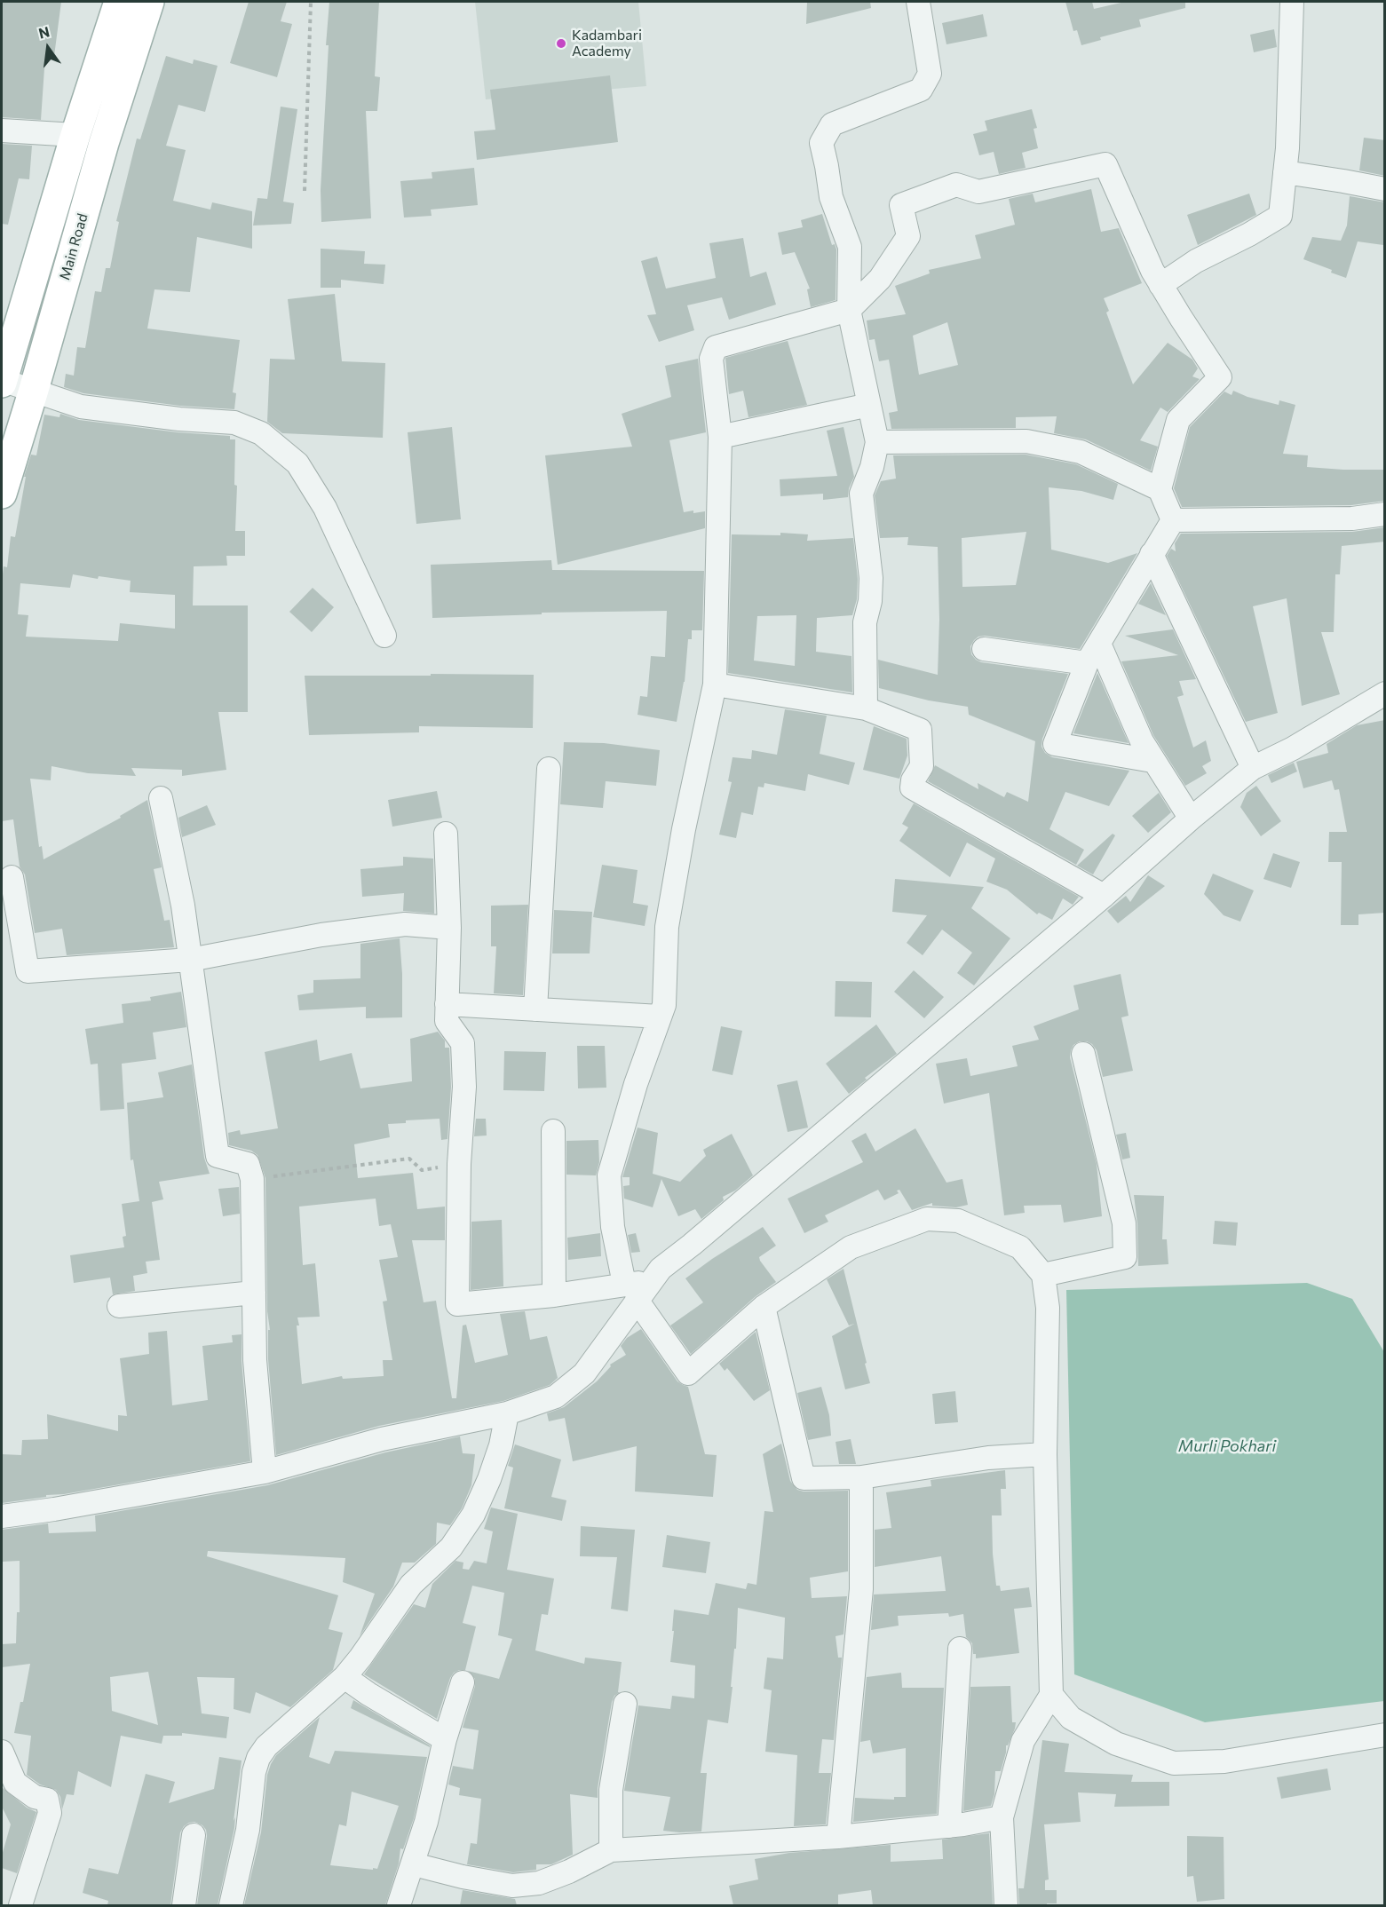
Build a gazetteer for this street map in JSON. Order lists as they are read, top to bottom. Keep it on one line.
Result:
{"streets":{"main road":["Main Road"]},"water":["Murli Pokhari"],"places":["Kadambari Academy"],"north":"top"}
